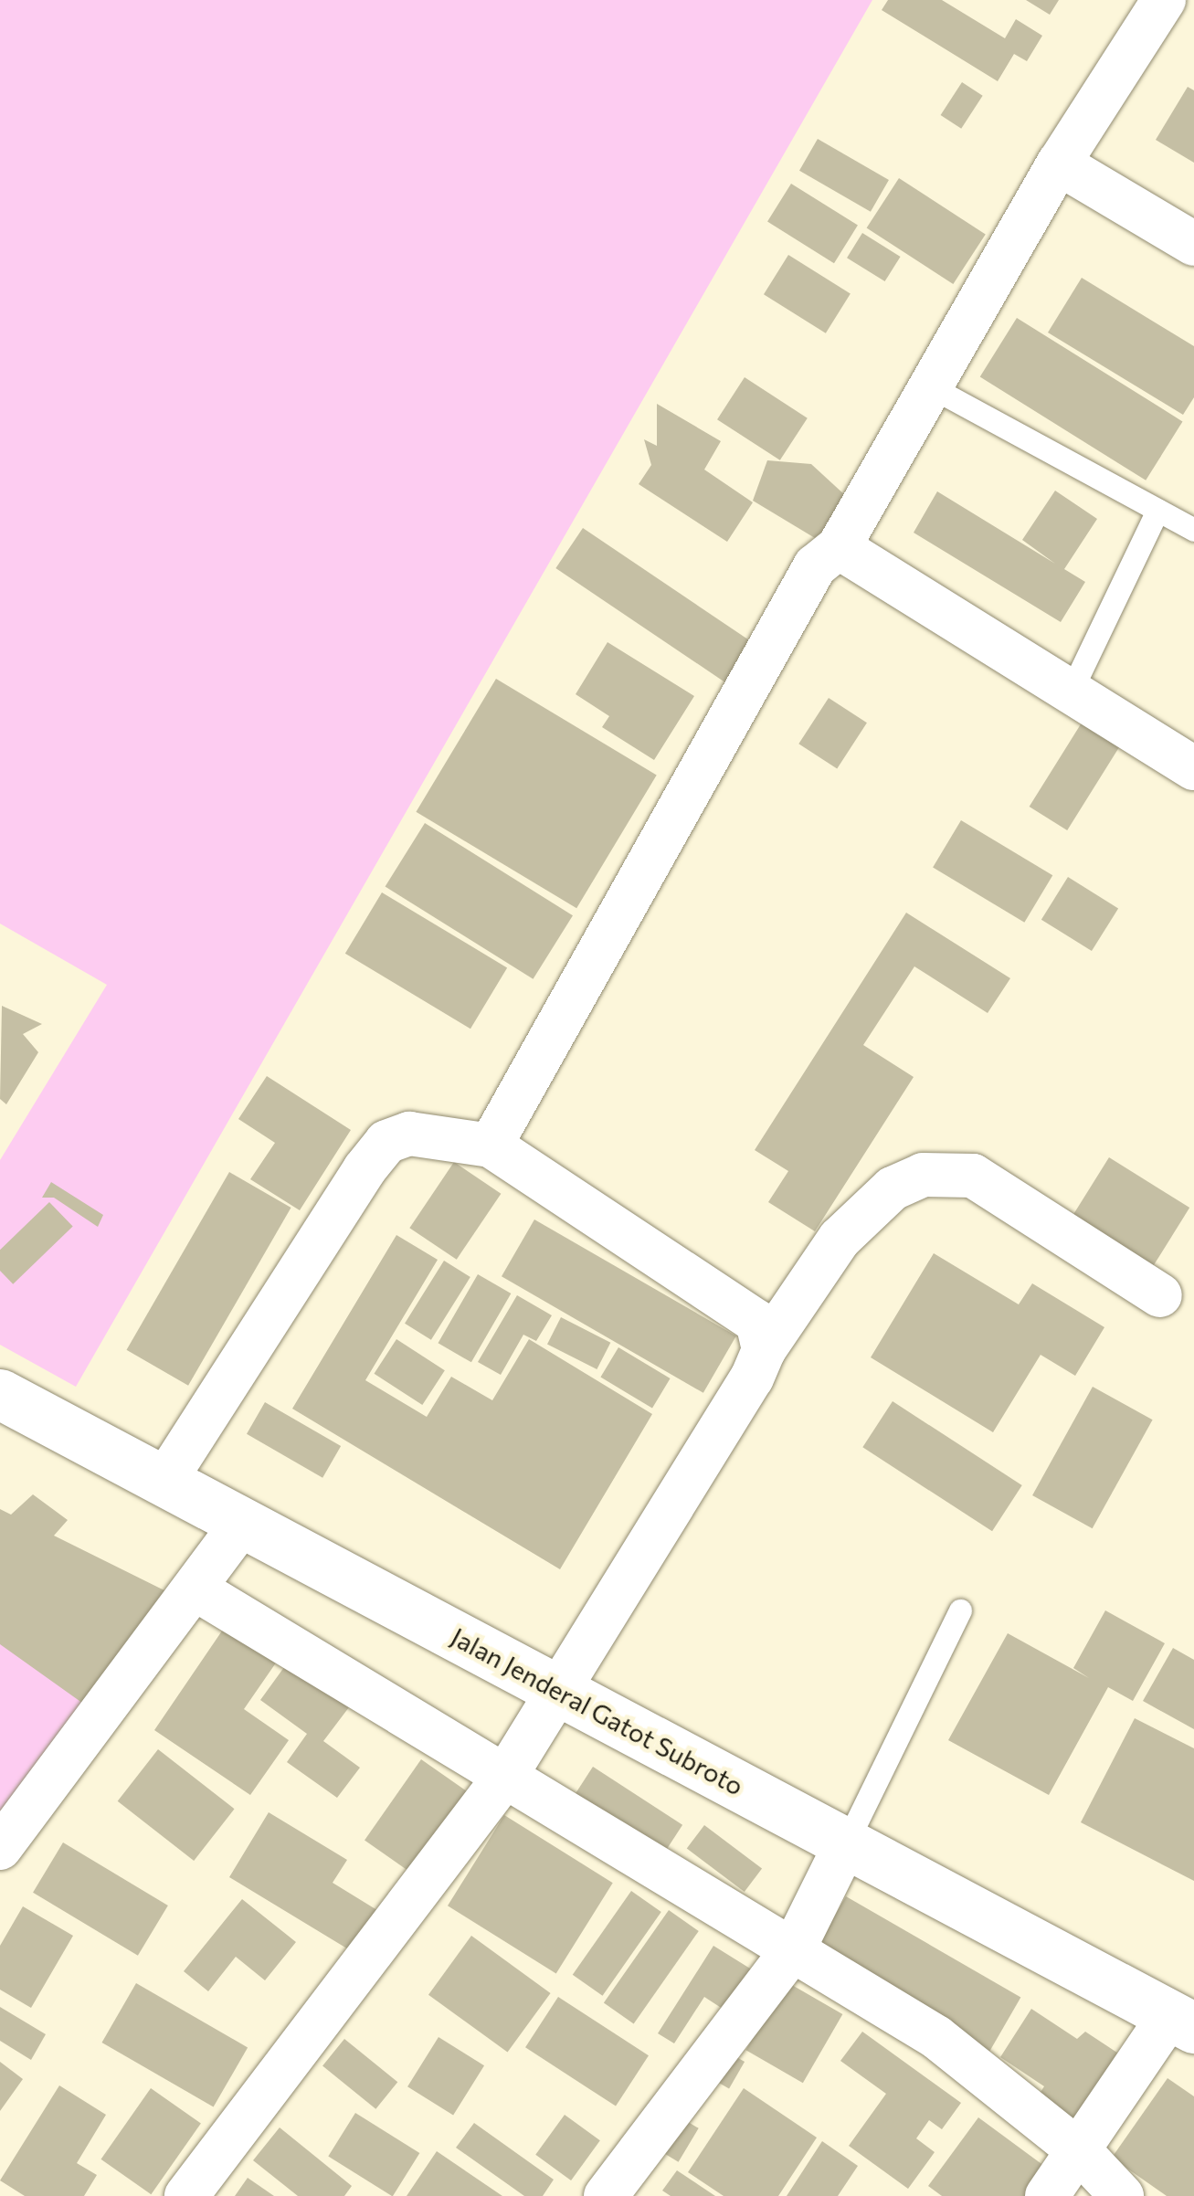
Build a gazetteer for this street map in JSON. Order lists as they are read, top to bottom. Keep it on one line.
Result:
{"streets":{"highway":["Jalan Jenderal Gatot Subroto"]}}
